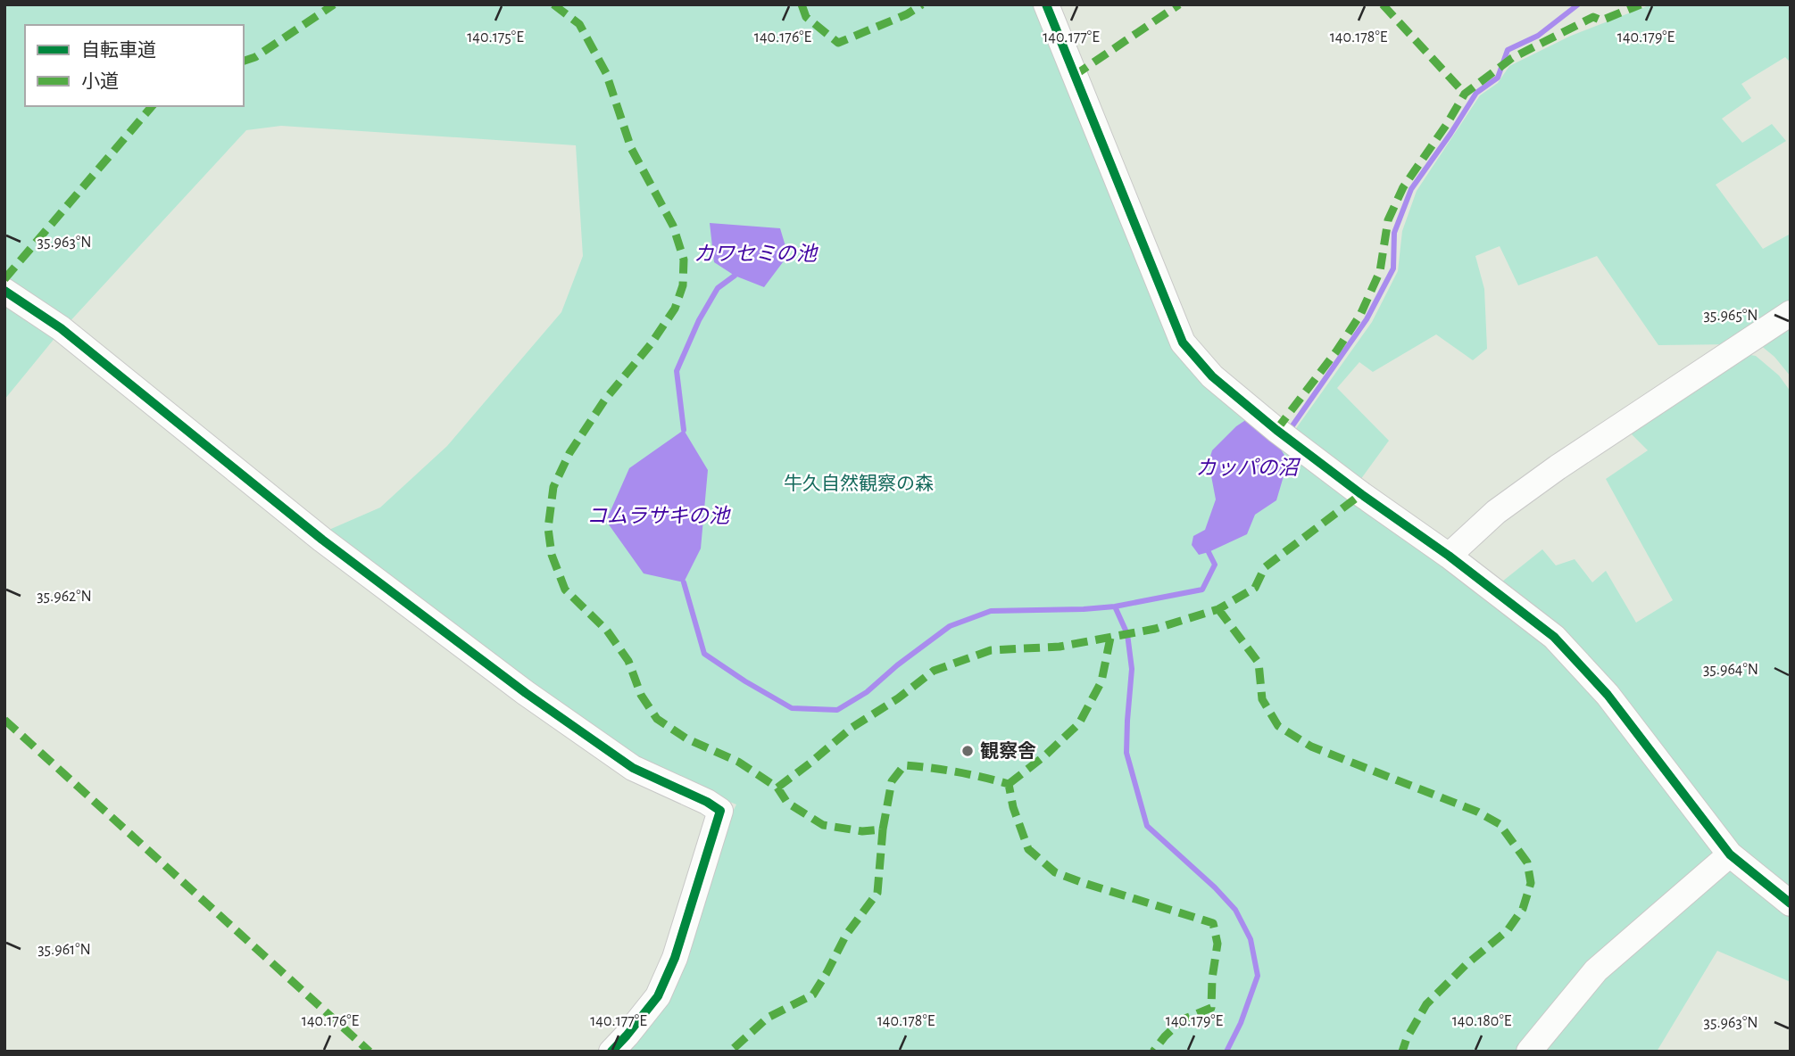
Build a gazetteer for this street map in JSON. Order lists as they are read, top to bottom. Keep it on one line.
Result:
{"water":["カワセミの池","カッパの沼","コムラサキの池"],"parks":["牛久自然観察の森"],"places":["観察舎"],"legend":["自転車道","小道"],"coordinates":["140.175°E","140.176°E","140.177°E","140.178°E","140.179°E","35.963°N","35.965°N","35.962°N","35.964°N","35.961°N","140.180°E"]}
